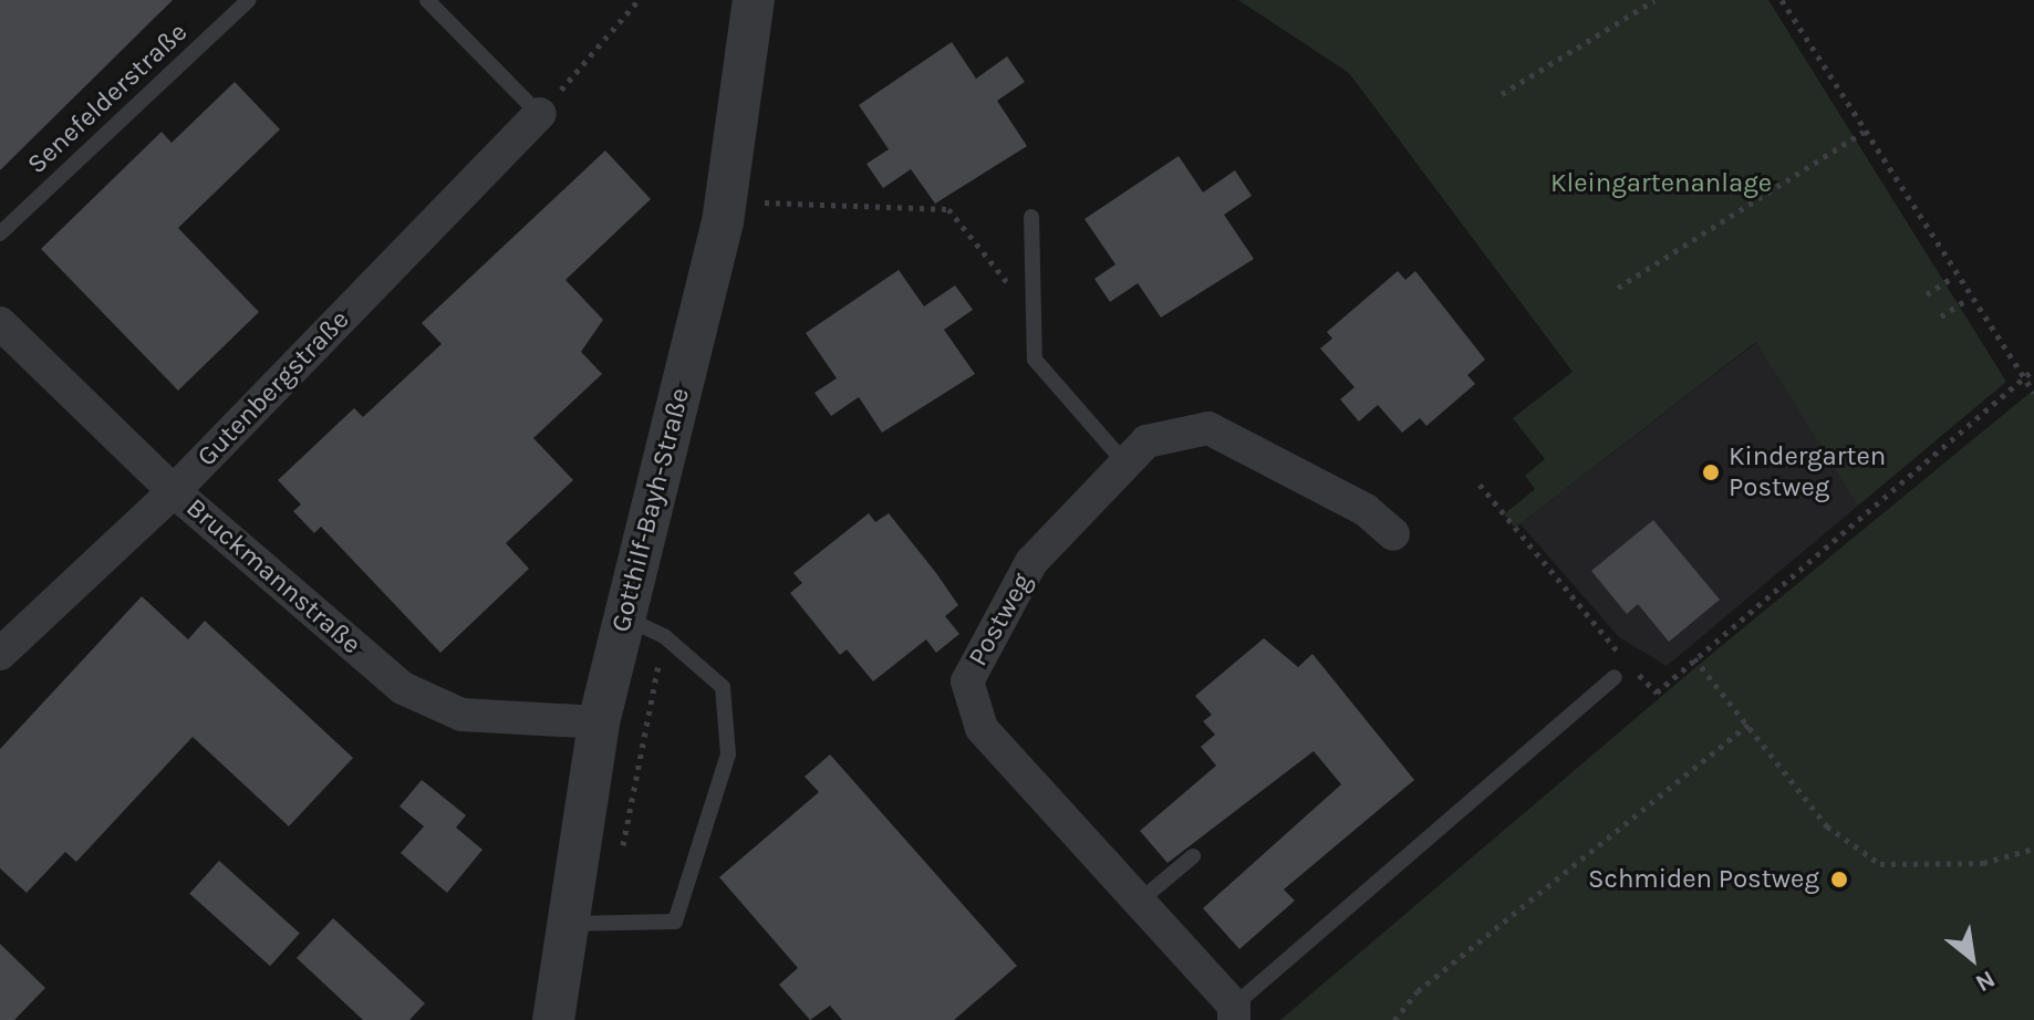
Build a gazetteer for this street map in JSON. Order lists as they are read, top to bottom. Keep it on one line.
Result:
{"streets":{"street":["Gutenbergstraße","Gotthilf-Bayh-Straße","Bruckmannstraße","Postweg"],"lane":["Senefelderstraße"]},"crossings":[["Gutenbergstraße","Bruckmannstraße"],["Gotthilf-Bayh-Straße","Bruckmannstraße"]],"parks":["Kleingartenanlage"],"places":["Kindergarten Postweg","Schmiden Postweg"],"north":"bottom right"}
